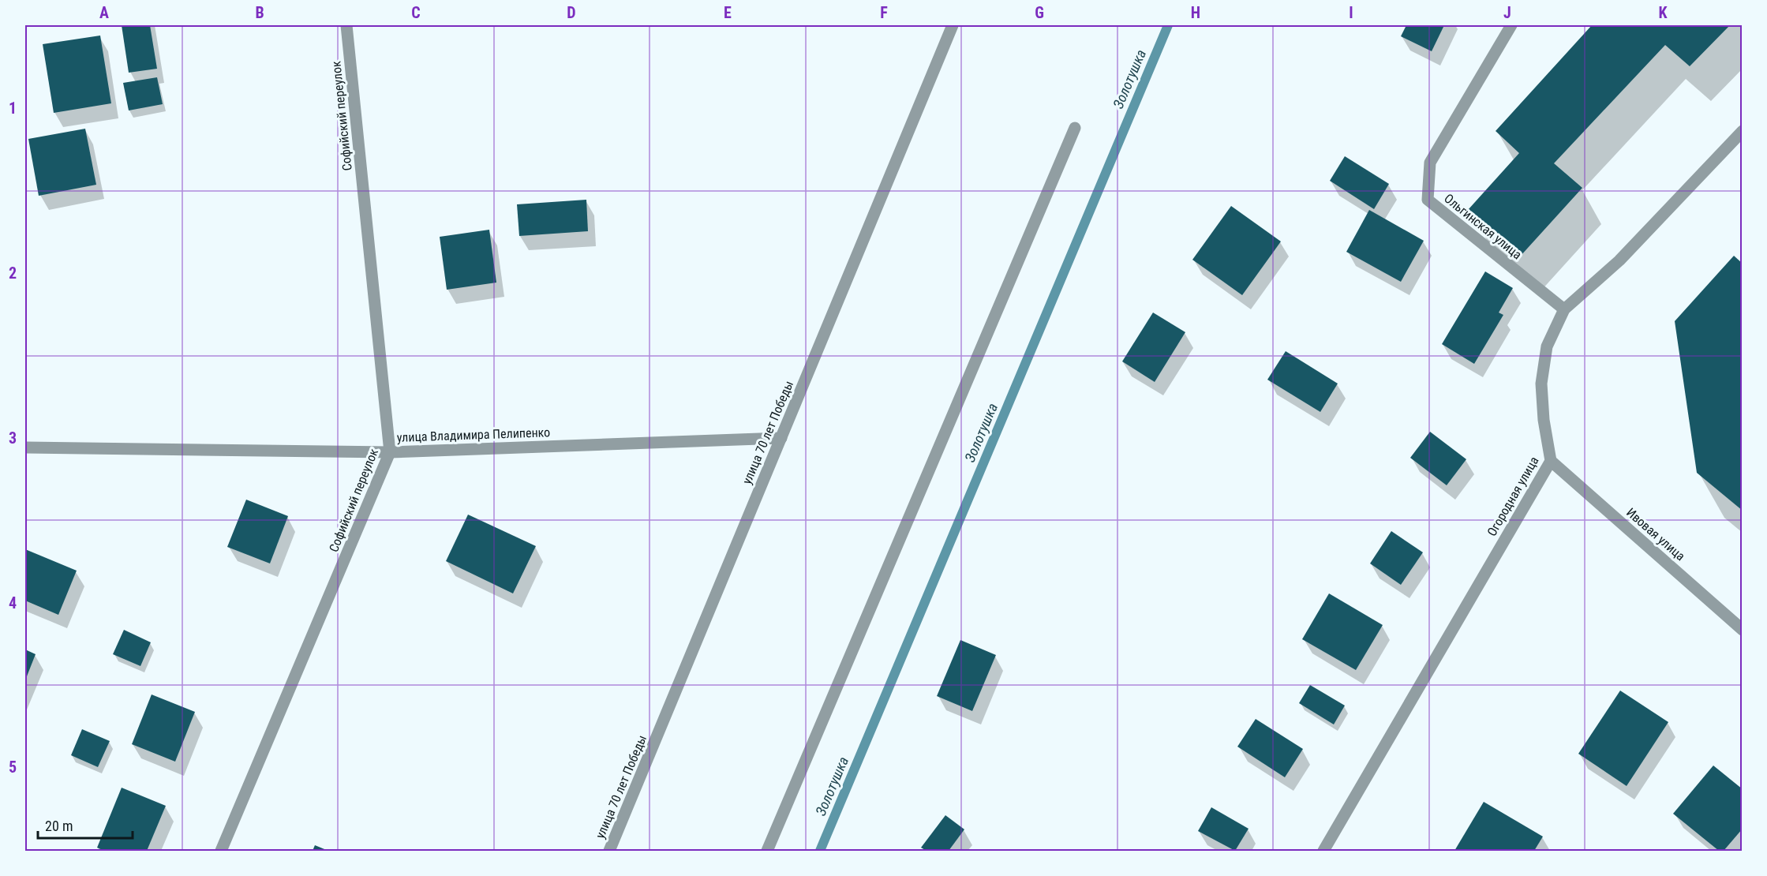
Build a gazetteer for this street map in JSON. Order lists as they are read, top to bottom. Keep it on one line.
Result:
{"streets":{"street":["Софийский переулок","Ольгинская улица","улица 70 лет Победы","улица Владимира Пелипенко","Огородная улица","Ивовая улица"]},"crossings":[["Софийский переулок","улица Владимира Пелипенко"],["Ольгинская улица","Огородная улица"],["улица 70 лет Победы","улица Владимира Пелипенко"],["Огородная улица","Ивовая улица"]],"water":["Золотушка"],"scale_bar":"20 m","grid":{"columns":["A","B","C","D","E","F","G","H","I","J","K"],"rows":["1","2","3","4","5"]}}
